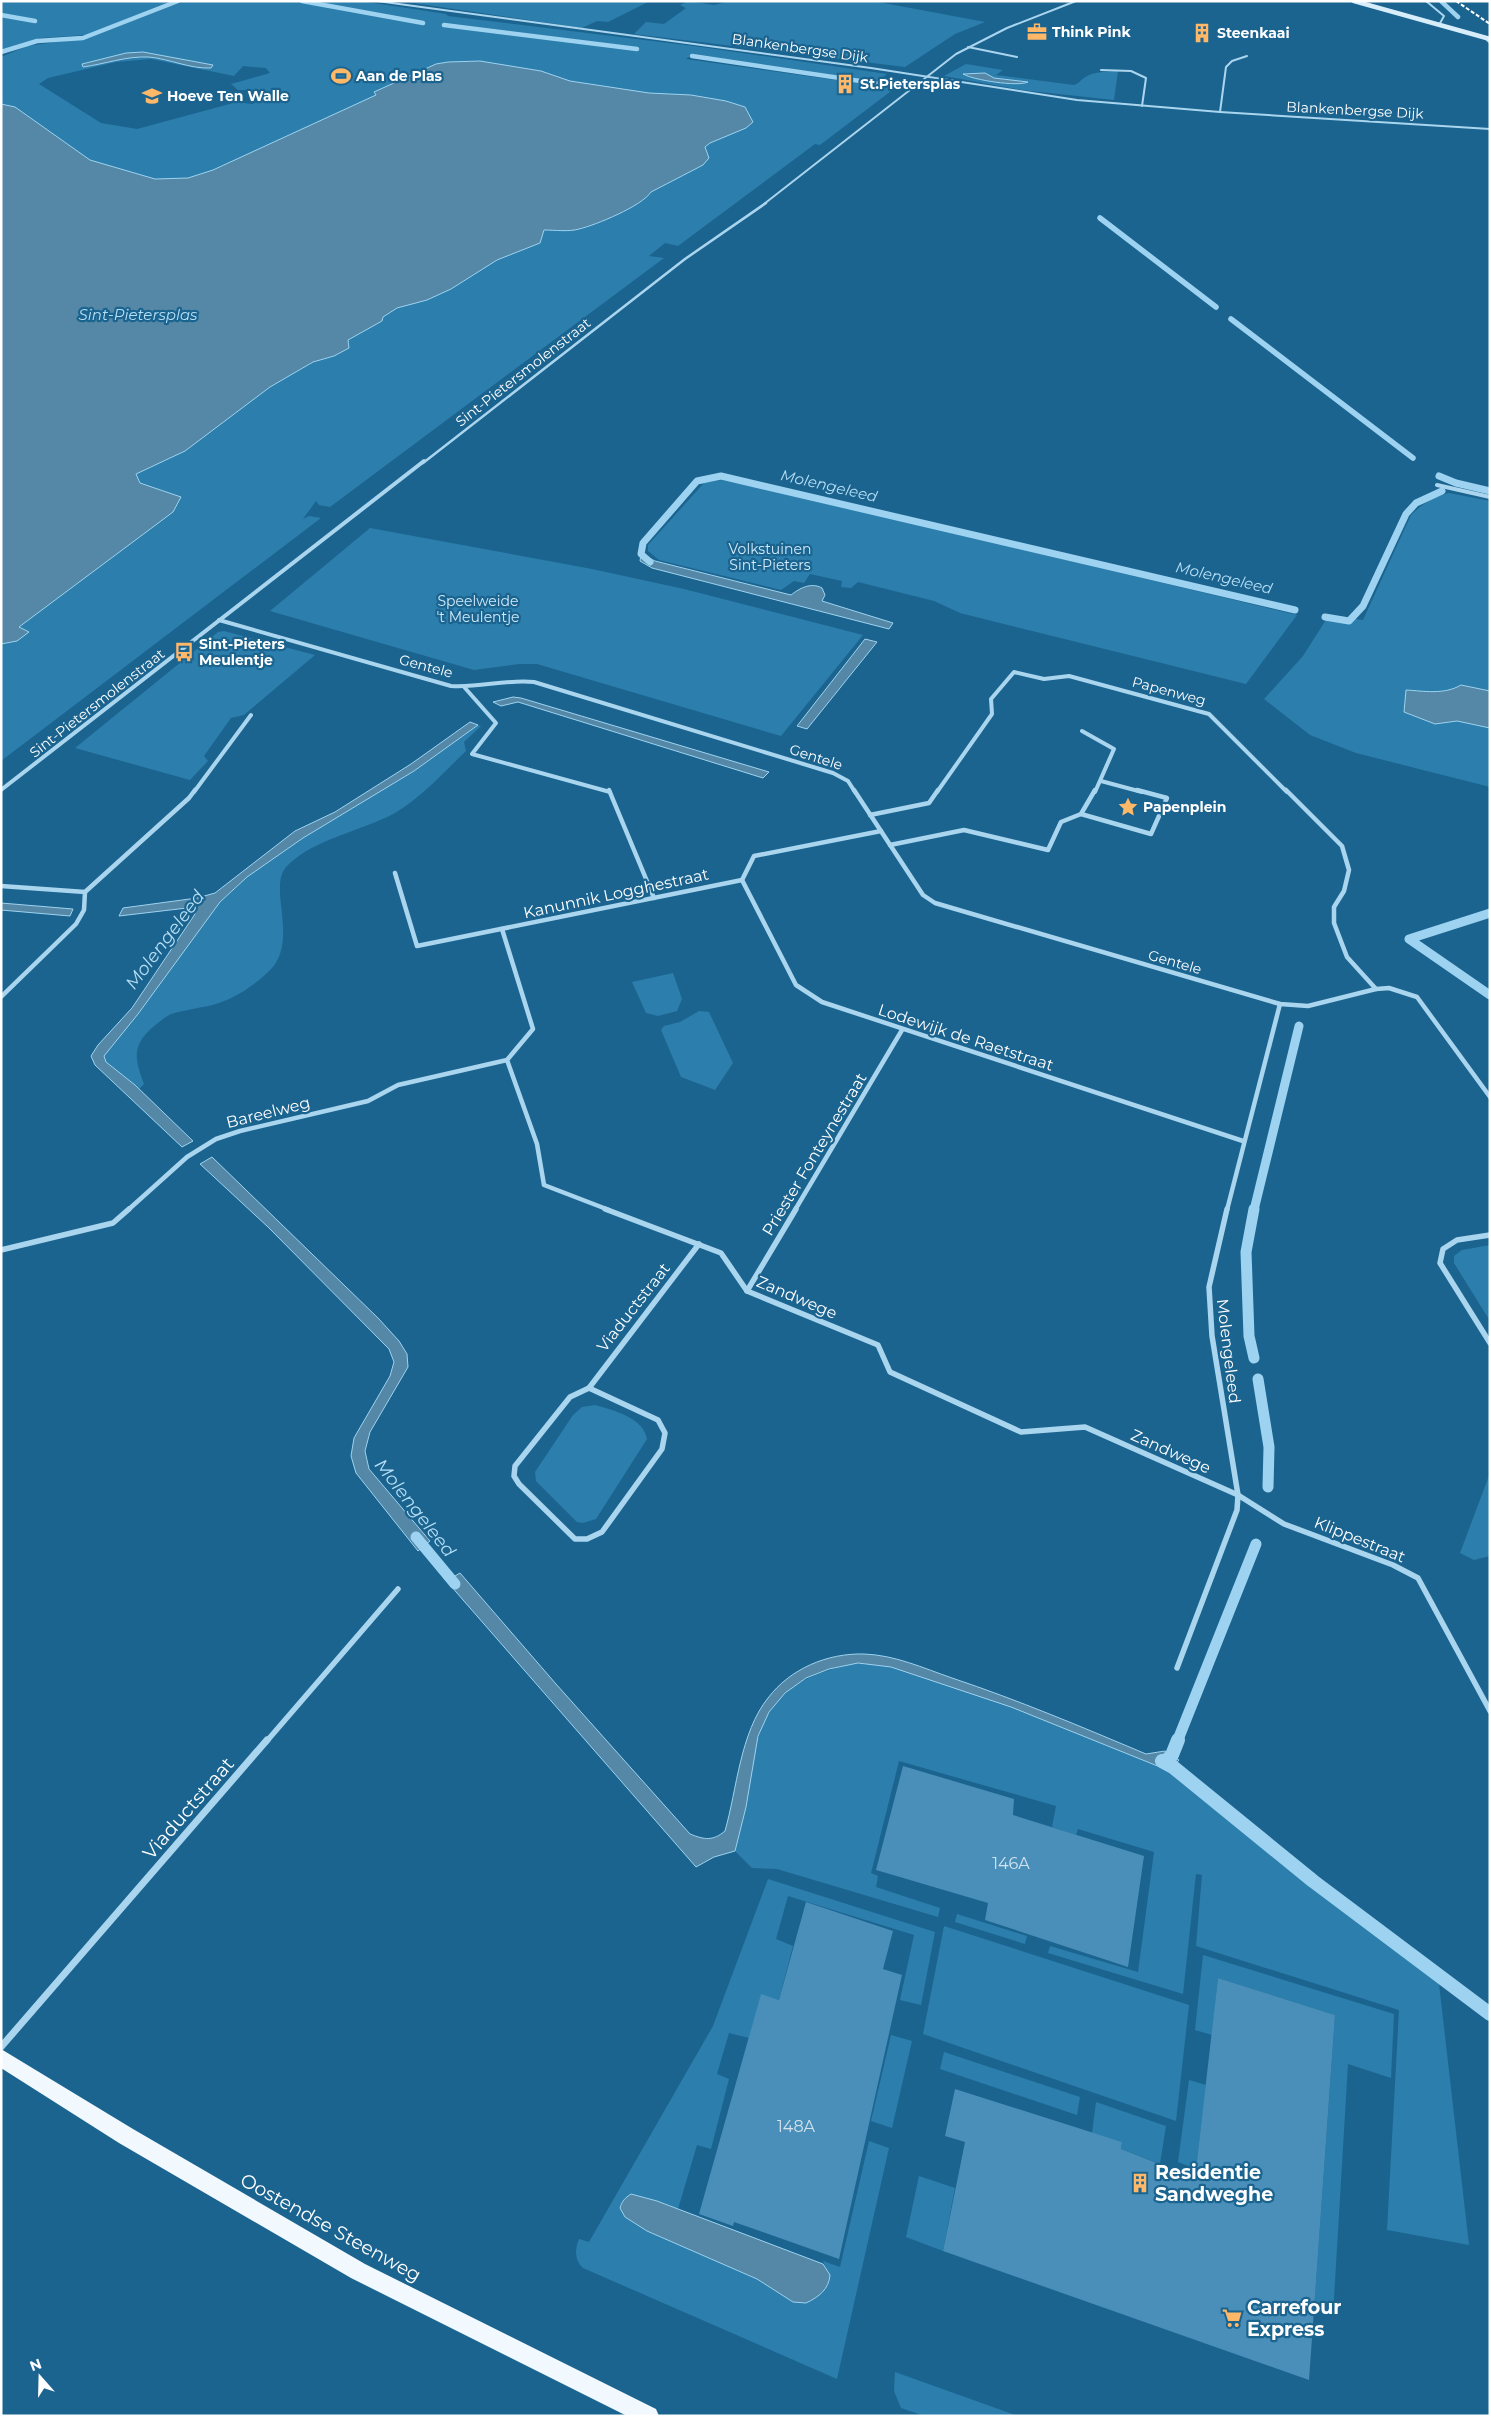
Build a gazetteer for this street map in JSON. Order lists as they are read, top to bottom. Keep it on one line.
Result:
{"streets":{"main road":["Oostendse Steenweg"],"street":["Blankenbergse Dijk","Sint-Pietersmolenstraat","Gentele","Papenweg","Kanunnik Logghestraat","Lodewijk de Raetstraat","Bareelweg","Priester Fonteynestraat","Zandwege","Viaductstraat","Molengeleed","Klippestraat"]},"crossings":[["Blankenbergse Dijk","Sint-Pietersmolenstraat"],["Sint-Pietersmolenstraat","Gentele"],["Gentele","Papenweg"],["Gentele","Molengeleed"],["Kanunnik Logghestraat","Lodewijk de Raetstraat"],["Lodewijk de Raetstraat","Priester Fonteynestraat"],["Lodewijk de Raetstraat","Molengeleed"],["Bareelweg","Zandwege"],["Priester Fonteynestraat","Zandwege"],["Zandwege","Viaductstraat"],["Zandwege","Molengeleed"],["Zandwege","Klippestraat"],["Molengeleed","Klippestraat"]],"water":["Sint-Pietersplas","Molengeleed"],"parks":["Volkstuinen Sint-Pieters","Speelweide 't Meulentje"],"places":{"office":["Think Pink"],"building":["Steenkaai","St.Pietersplas","Residentie Sandweghe"],"sports":["Aan de Plas"],"school or university":["Hoeve Ten Walle"],"bus stop":["Sint-Pieters Meulentje"],"place":["Papenplein"],"supermarket":["Carrefour Express"]},"house_numbers":["146A","148A"],"north":"top"}
